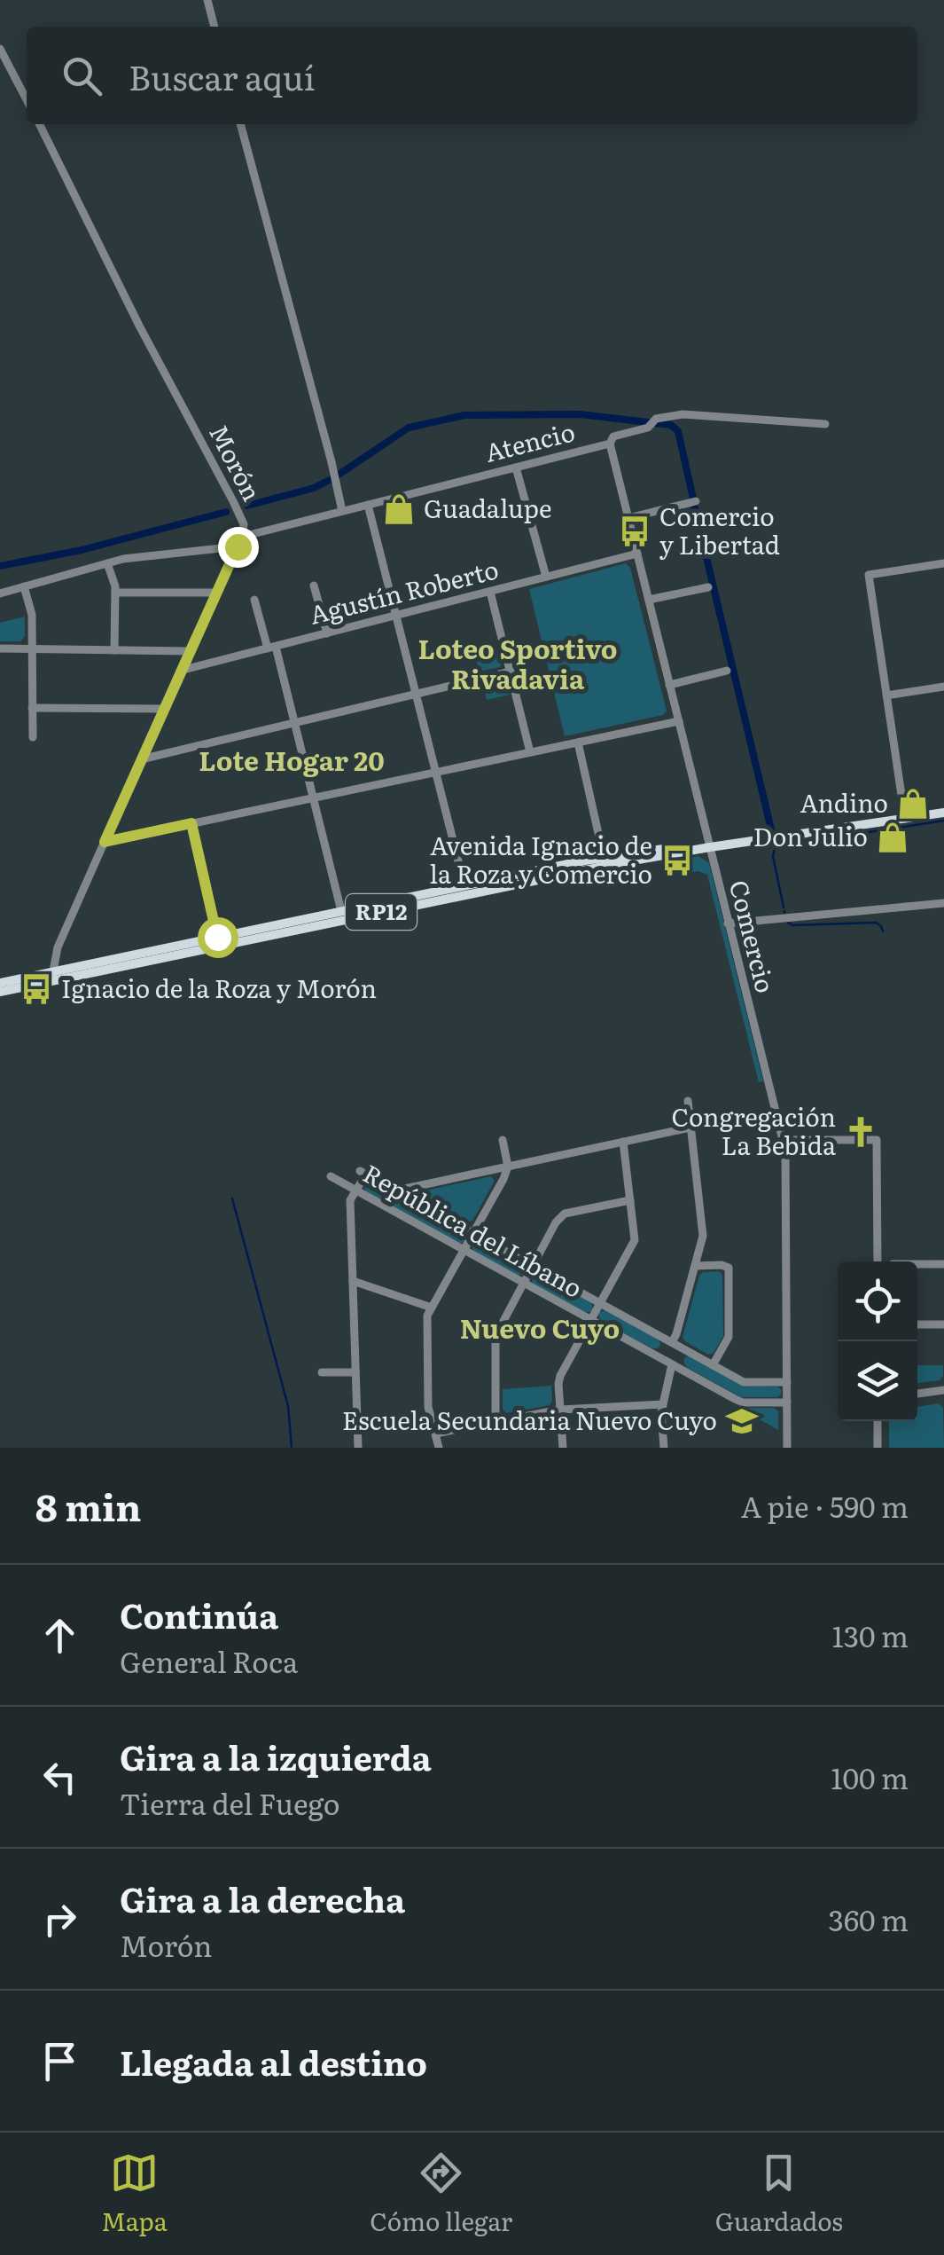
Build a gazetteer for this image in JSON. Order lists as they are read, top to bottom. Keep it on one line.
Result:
{"streets":{"main road":["RP12"],"street":["Atencio","Morón","Agustín Roberto","Comercio","República del Líbano"]},"crossings":[["Atencio","Morón"],["Atencio","Comercio"],["Morón","Agustín Roberto"],["Morón","RP12"],["Agustín Roberto","Comercio"],["RP12","Comercio"],["Comercio","República del Líbano"]],"districts":["Loteo Sportivo Rivadavia","Lote Hogar 20","Nuevo Cuyo"],"places":{"shop":["Guadalupe","Andino","Don Julio"],"bus stop":["Comercio y Libertad","Avenida Ignacio de la Roza y Comercio","Ignacio de la Roza y Morón"],"church":["Congregación La Bebida"],"school or university":["Escuela Secundaria Nuevo Cuyo"]},"page":{"search":"Buscar aquí","heading":["8 min","A pie · 590 m"],"list":[["Continúa","General Roca","130 m"],["Gira a la izquierda","Tierra del Fuego","100 m"],["Gira a la derecha","Morón","360 m"],"Llegada al destino"],"nav":["Mapa","Cómo llegar","Guardados"]}}
